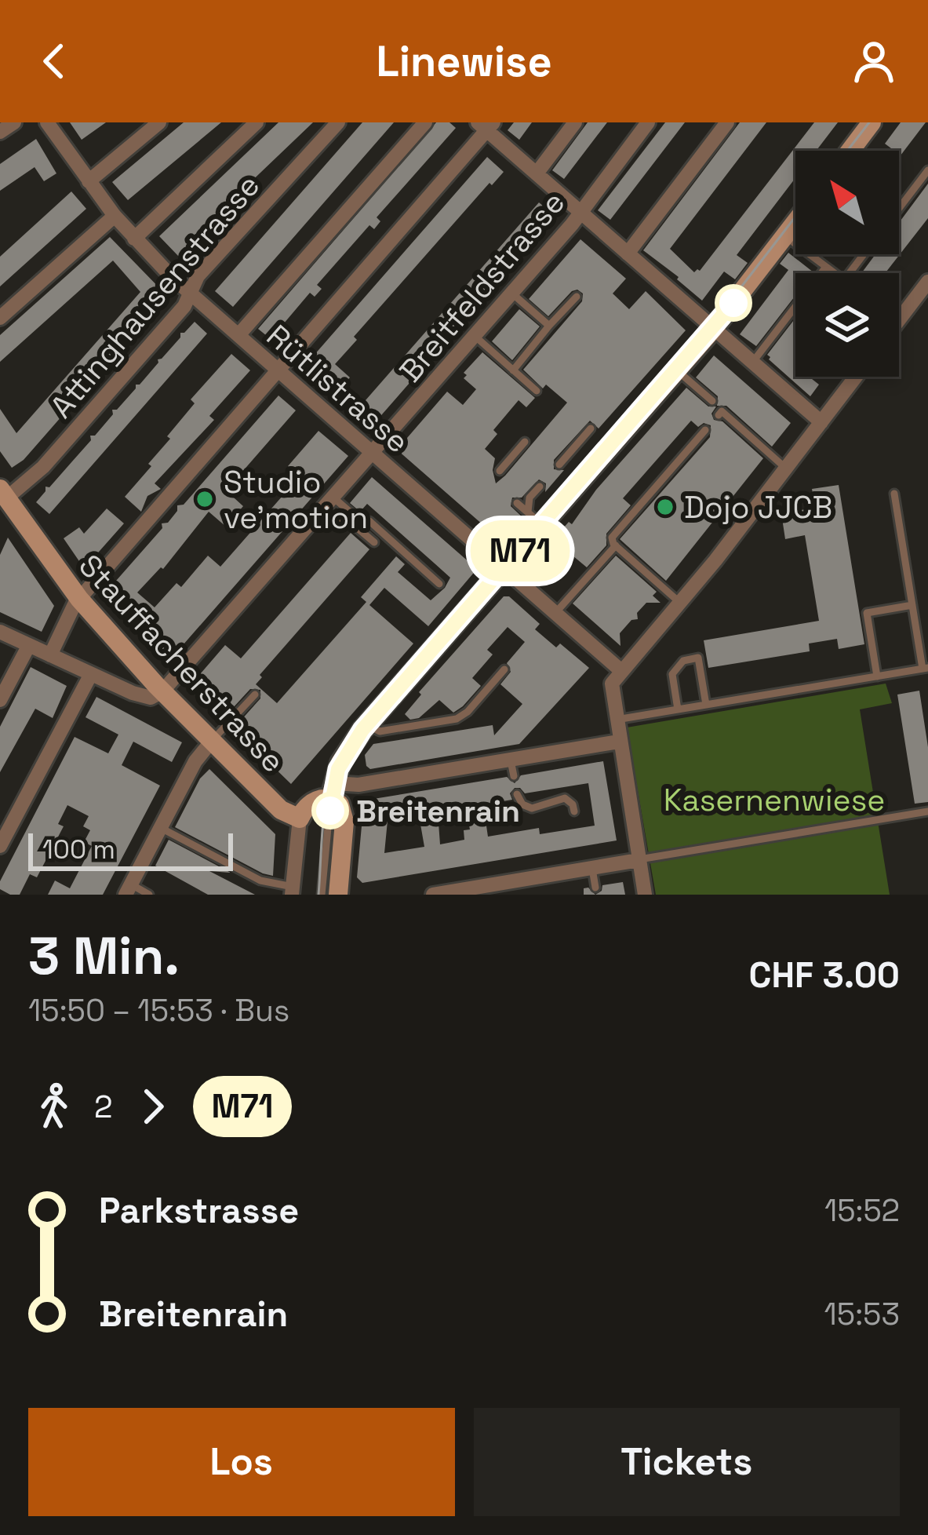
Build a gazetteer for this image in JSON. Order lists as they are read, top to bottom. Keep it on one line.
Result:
{"streets":{"street":["Breitfeldstrasse","Attinghausenstrasse","Rütlistrasse","Stauffacherstrasse"]},"crossings":[["Breitfeldstrasse","Rütlistrasse"],["Breitfeldstrasse","Stauffacherstrasse"],["Attinghausenstrasse","Rütlistrasse"],["Attinghausenstrasse","Stauffacherstrasse"]],"parks":["Kasernenwiese"],"places":["Studio ve'motion","Dojo JJCB","Breitenrain"],"lines":["bus line M71"],"scale_bar":"100 m","north":"top left","page":{"header":"Linewise","on_map":"M71","scale":"100 m","heading":["3 Min.","15:50 – 15:53 · Bus","CHF 3.00"],"legs":["2","M71"],"list":[{"name":"Parkstrasse","value":"15:52"},{"name":"Breitenrain","value":"15:53"}],"buttons":["Los","Tickets"]}}
